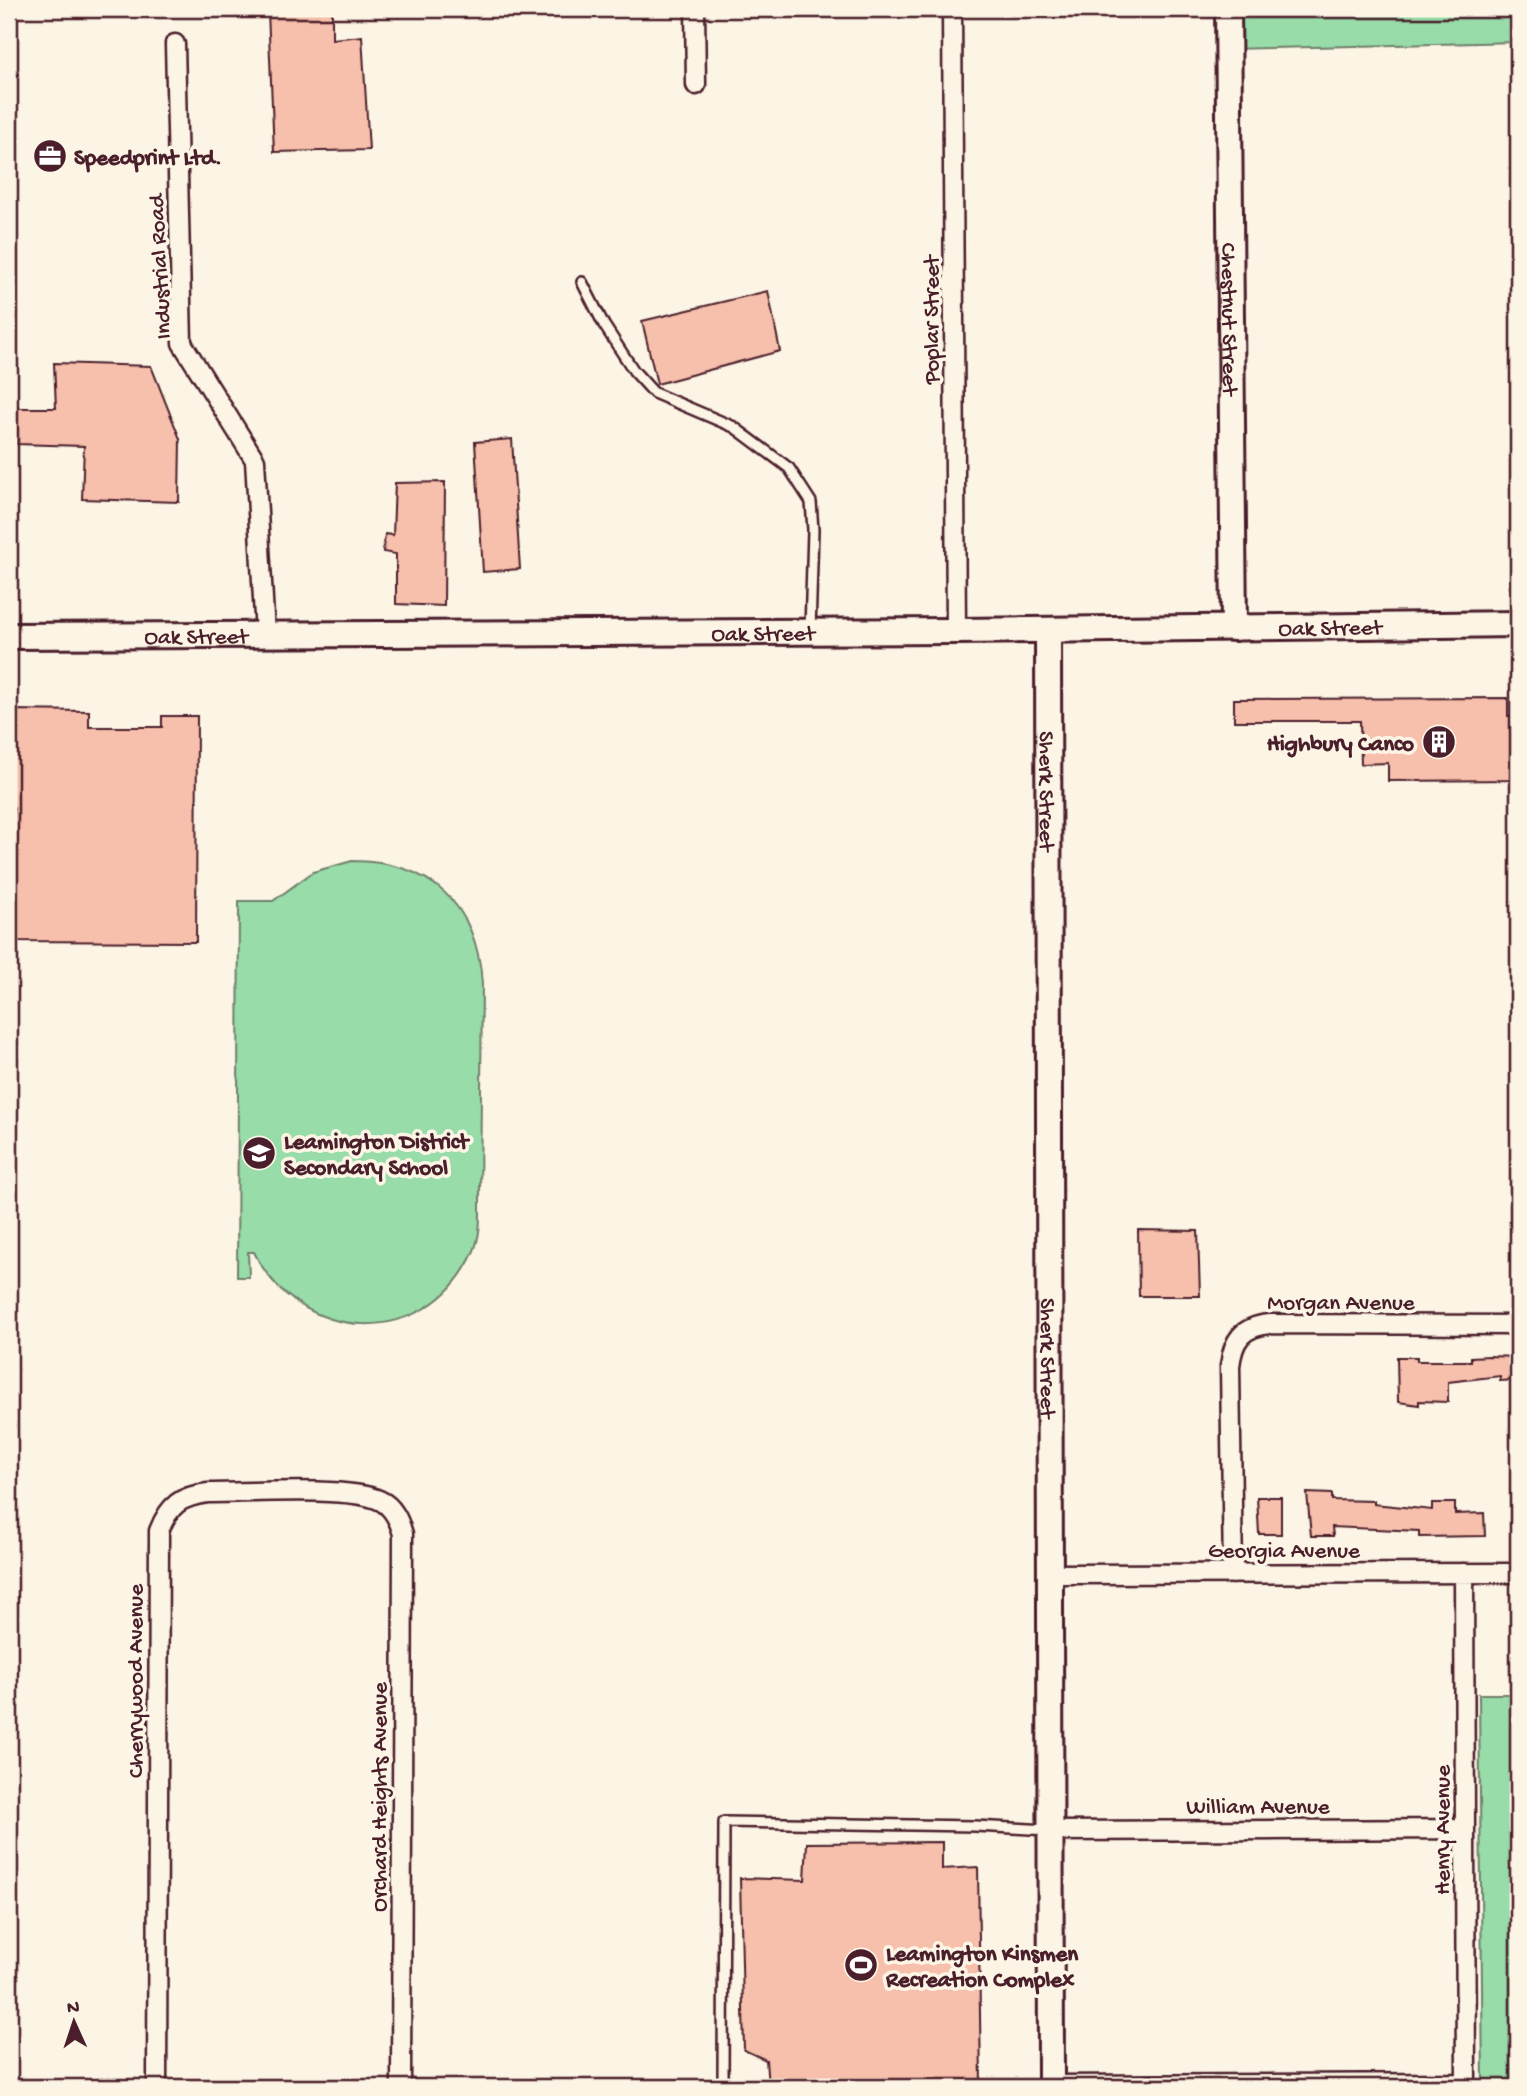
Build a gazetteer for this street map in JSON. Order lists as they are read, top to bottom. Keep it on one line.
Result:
{"streets":{"street":["Industrial Road","Chestnut Street","Poplar Street","Oak Street","Sherk Street","Morgan Avenue","Georgia Avenue","Cherrywood Avenue","Orchard Heights Avenue","William Avenue","Henry Avenue"]},"crossings":[["Industrial Road","Oak Street"],["Chestnut Street","Oak Street"],["Poplar Street","Oak Street"],["Oak Street","Sherk Street"],["Sherk Street","Georgia Avenue"],["Sherk Street","William Avenue"],["Morgan Avenue","Georgia Avenue"],["Georgia Avenue","Henry Avenue"],["Cherrywood Avenue","Orchard Heights Avenue"],["William Avenue","Henry Avenue"]],"places":{"office":["Speedprint Ltd."],"building":["Highbury Canco"],"school or university":["Leamington District Secondary School"],"sports":["Leamington Kinsmen Recreation Complex"]},"north":"top"}
